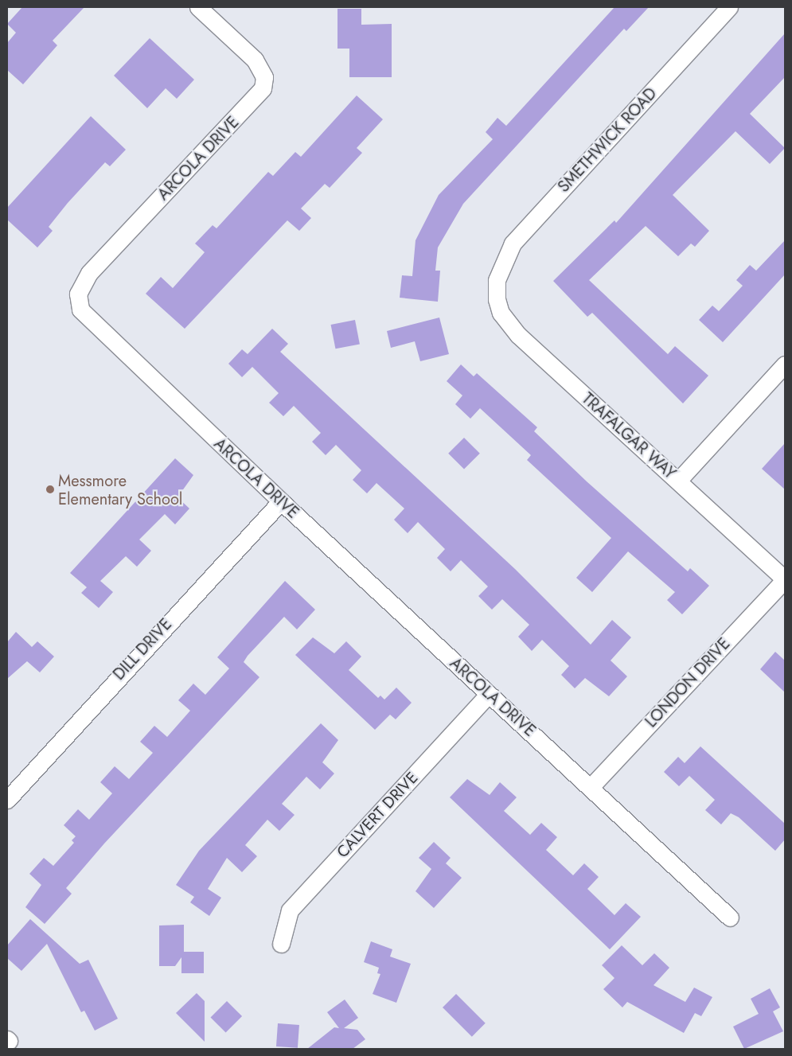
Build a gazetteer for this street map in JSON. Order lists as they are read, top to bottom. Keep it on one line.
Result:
{"streets":{"street":["SMETHWICK ROAD","ARCOLA DRIVE","TRAFALGAR WAY","DILL DRIVE","LONDON DRIVE","CALVERT DRIVE"]},"crossings":[["SMETHWICK ROAD","TRAFALGAR WAY"],["ARCOLA DRIVE","DILL DRIVE"],["ARCOLA DRIVE","LONDON DRIVE"],["ARCOLA DRIVE","CALVERT DRIVE"],["TRAFALGAR WAY","LONDON DRIVE"]],"places":["Messmore Elementary School"]}
